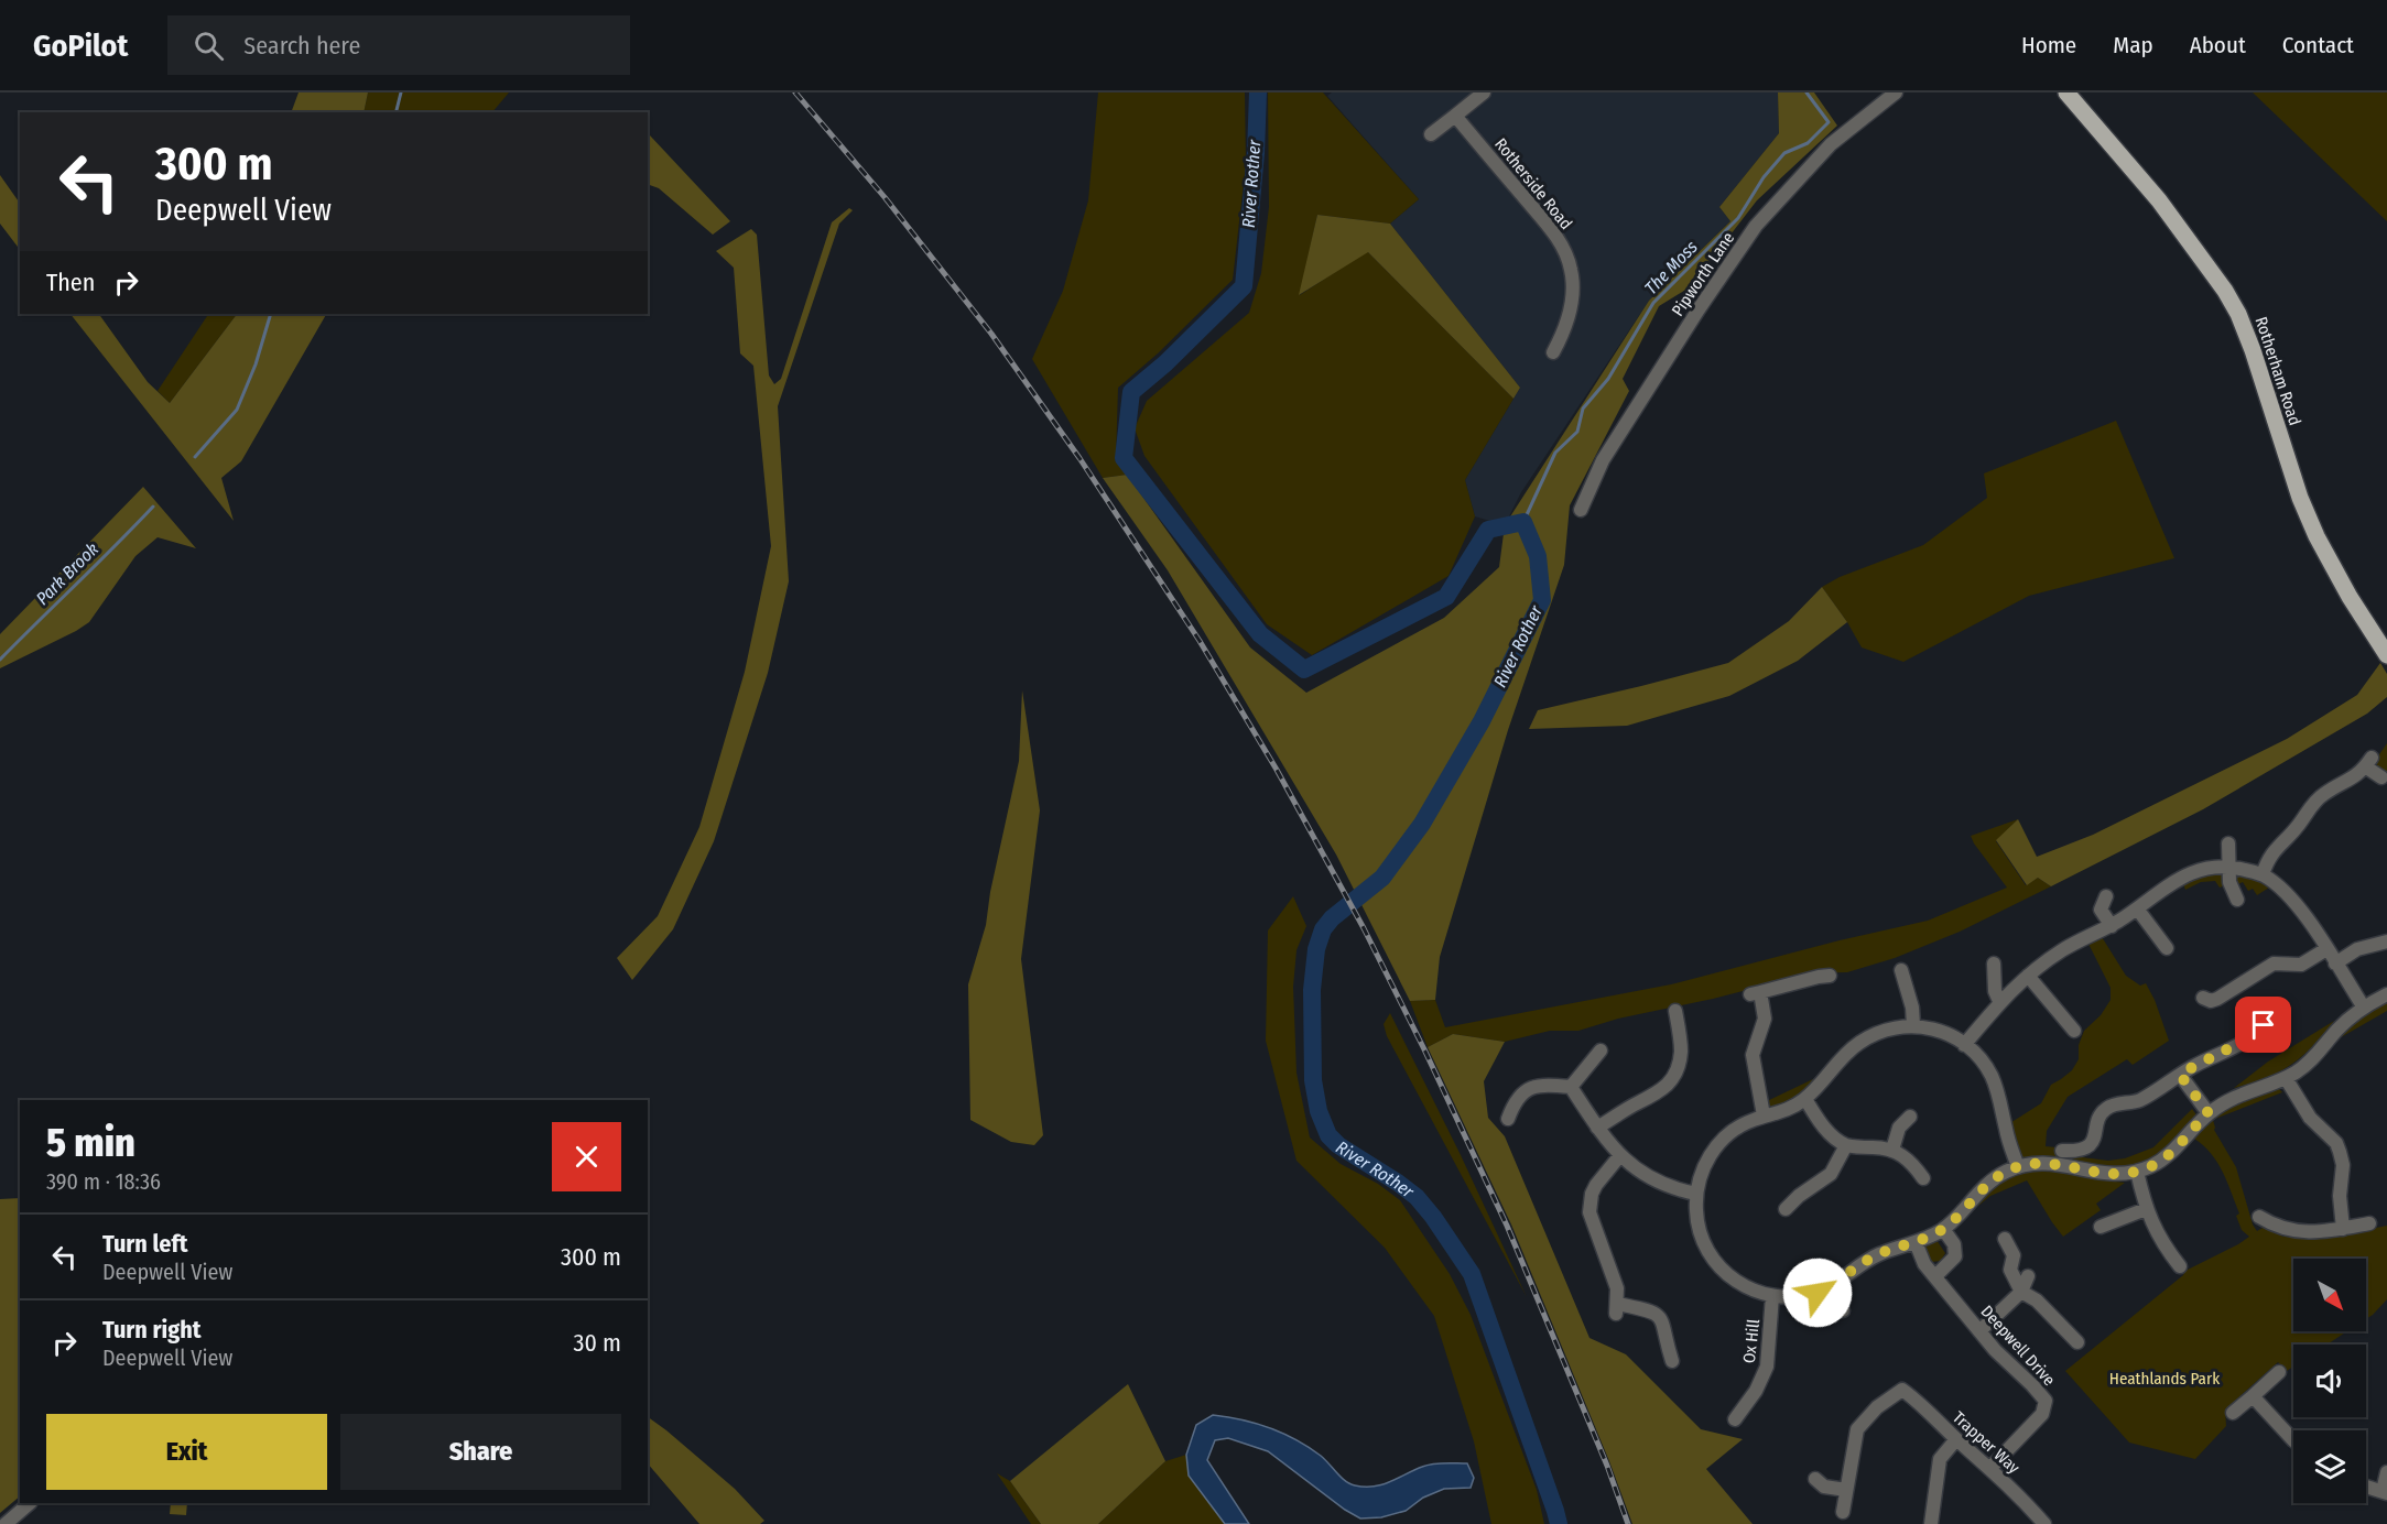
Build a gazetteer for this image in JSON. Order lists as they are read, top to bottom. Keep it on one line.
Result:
{"streets":{"main road":["Rotherham Road"],"street":["Rotherside Road","Pipworth Lane","Ox Hill","Deepwell Drive","Trapper Way"]},"crossings":[["Deepwell Drive","Trapper Way"]],"water":["River Rother","The Moss","Park Brook"],"parks":["Heathlands Park"],"north":"bottom right","page":{"header":"GoPilot","search":"Search here","nav":["Home","Map","About","Contact"],"turn":["300 m","Deepwell View"],"then":"Then","heading":["5 min","390 m · 18:36"],"list":[{"name":"Turn left","note":"Deepwell View","value":"300 m"},{"name":"Turn right","note":"Deepwell View","value":"30 m"}],"buttons":["Exit","Share"]}}
